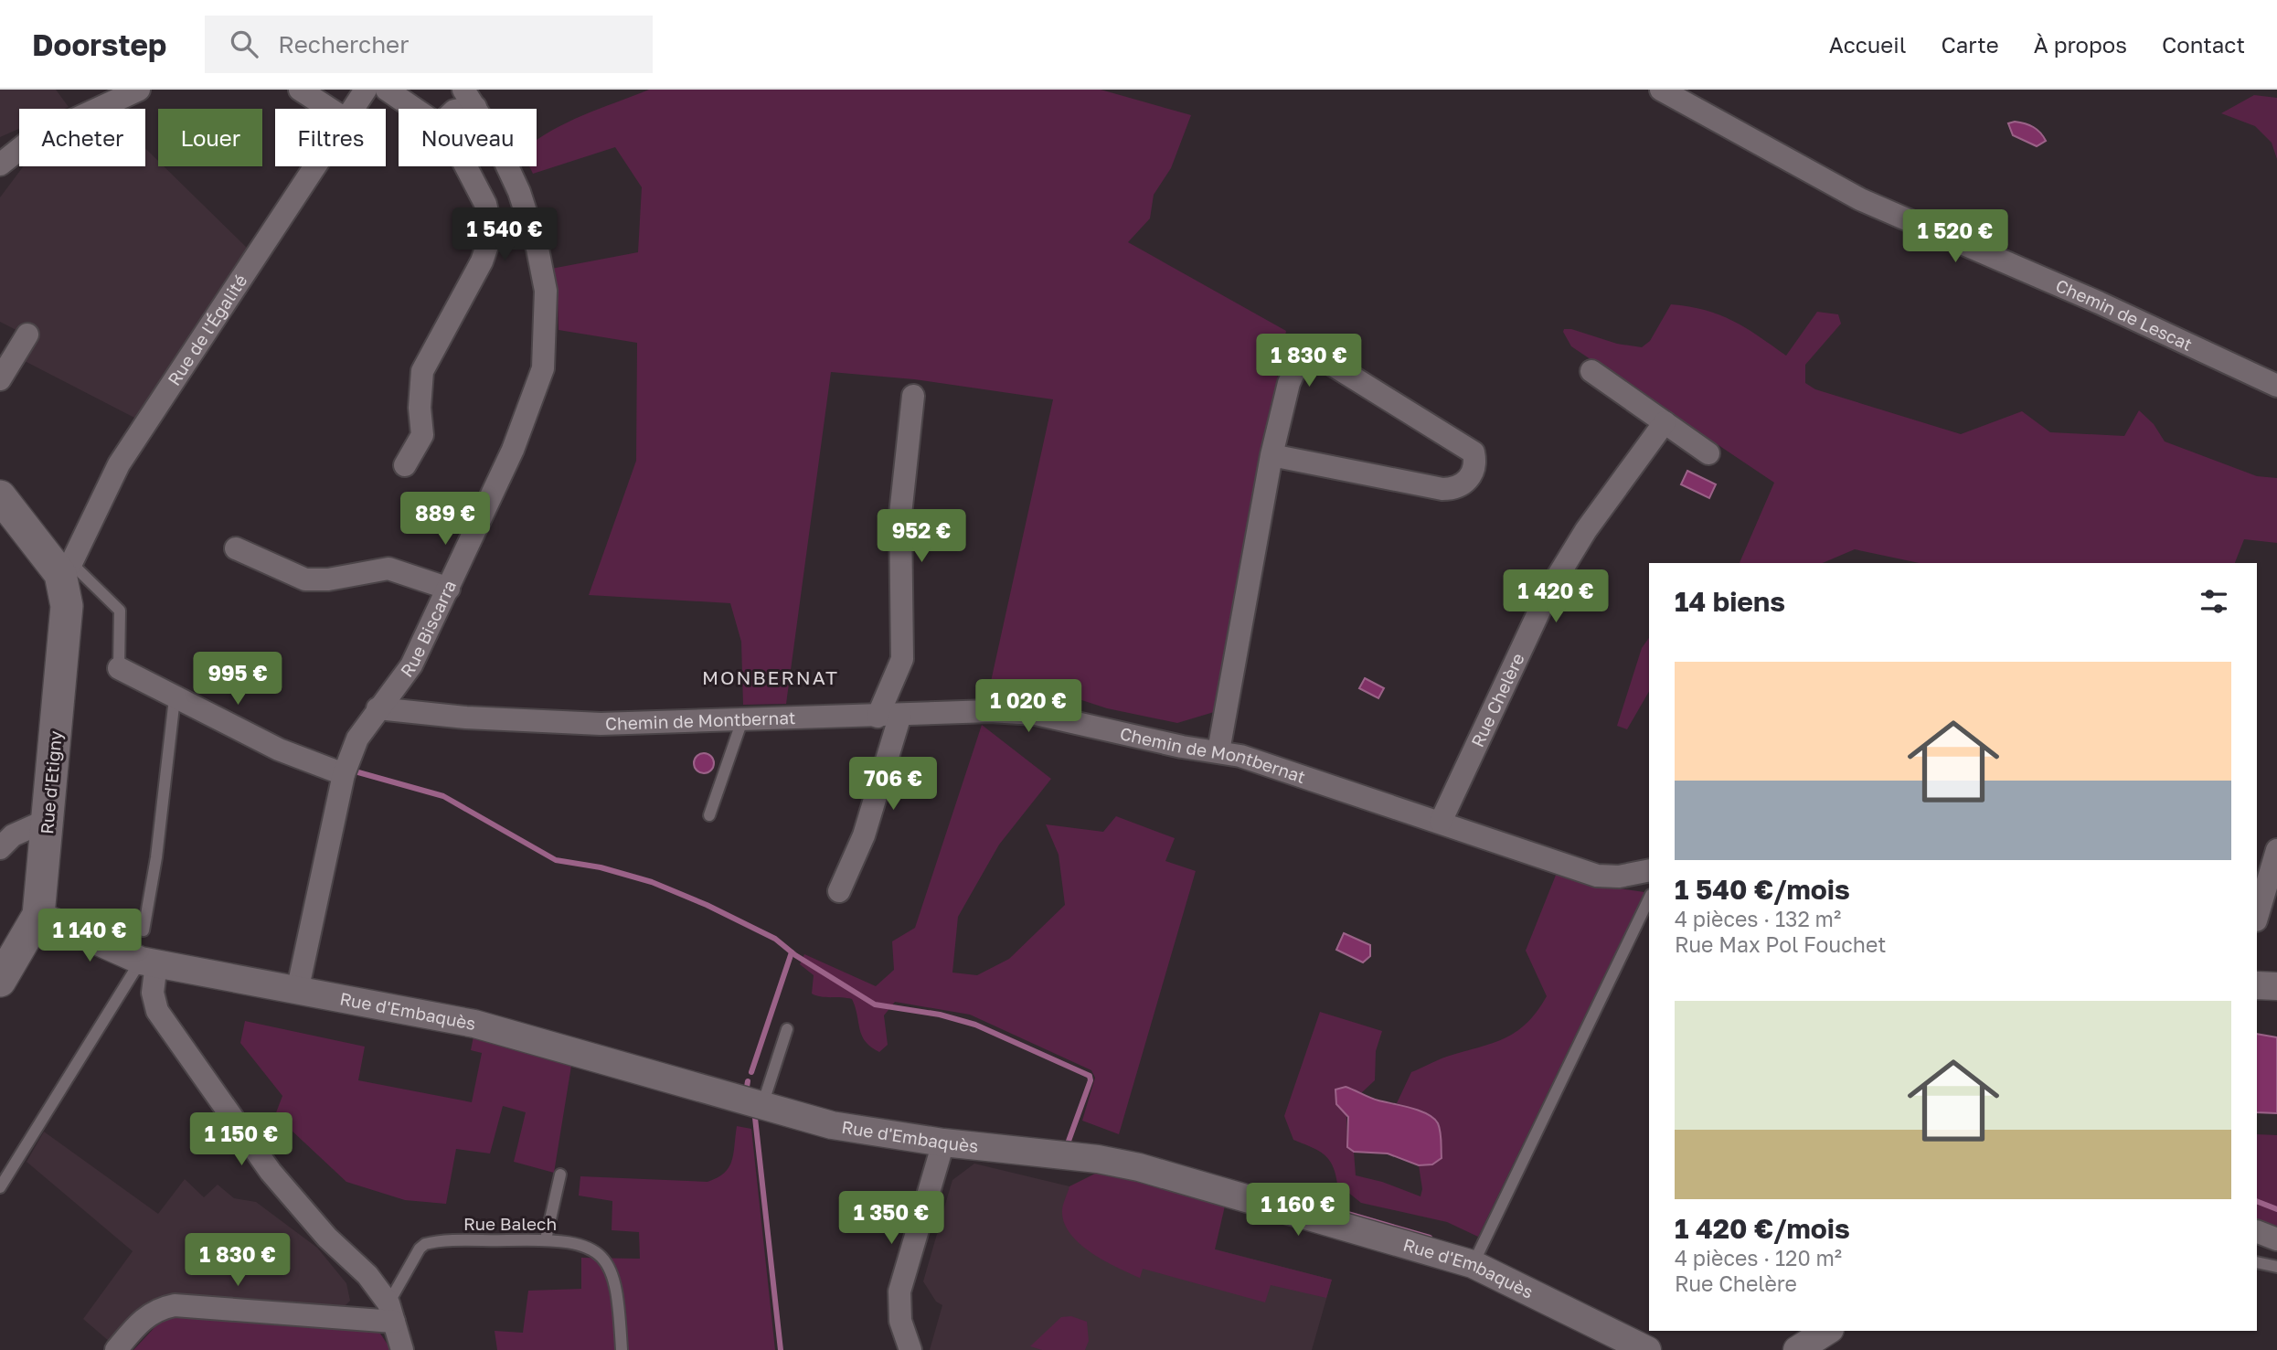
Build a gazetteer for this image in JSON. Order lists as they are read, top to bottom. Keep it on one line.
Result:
{"streets":{"main road":["Rue d'Etigny"],"street":["Chemin de Lescat","Rue de l'Égalité","Rue Biscarra","Rue Chelère","Chemin de Montbernat","Rue d'Embaquès"],"lane":["Rue Balech"]},"crossings":[["Rue de l'Égalité","Rue d'Etigny"],["Rue Biscarra","Chemin de Montbernat"],["Rue Biscarra","Rue d'Embaquès"],["Rue Chelère","Chemin de Montbernat"],["Rue d'Etigny","Rue d'Embaquès"]],"districts":["MONBERNAT"],"page":{"header":"Doorstep","search":"Rechercher","nav":["Accueil","Carte","À propos","Contact"],"chip":["Acheter","Louer","Filtres","Nouveau"],"price":["1 540 €","1 520 €","1 830 €","889 €","952 €","1 420 €","995 €","1 020 €","706 €","1 140 €","1 150 €","1 160 €","1 350 €","1 830 €"],"heading":"14 biens","list":[{"name":"1 540 €/mois","note":"4 pièces · 132 m² · Rue Max Pol Fouchet"},{"name":"1 420 €/mois","note":"4 pièces · 120 m² · Rue Chelère"}]}}
